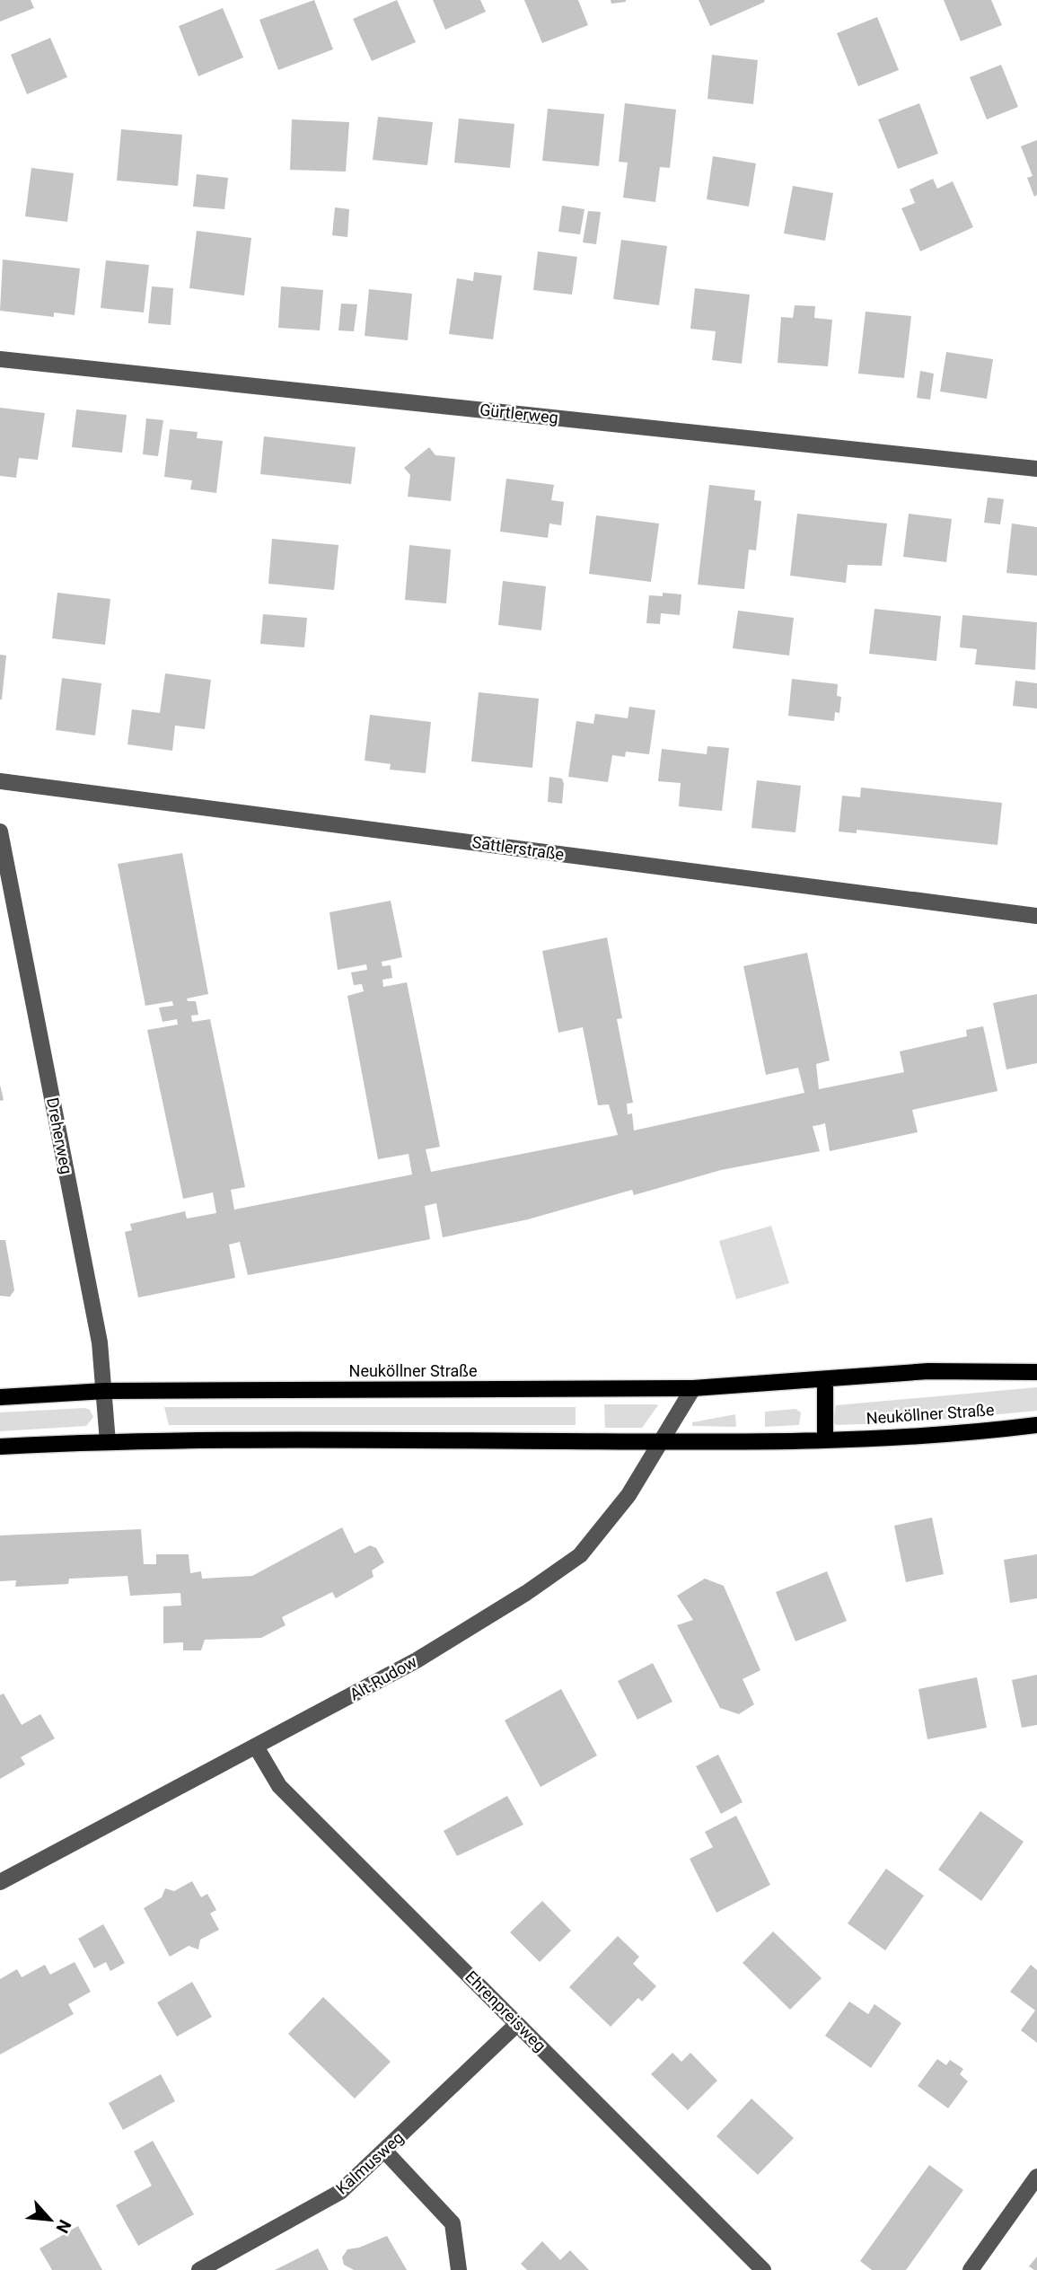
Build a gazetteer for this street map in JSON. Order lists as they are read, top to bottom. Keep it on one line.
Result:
{"streets":{"main road":["Neuköllner Straße"],"street":["Gürtlerweg","Sattlerstraße","Dreherweg","Alt-Rudow","Ehrenpreisweg","Kalmusweg"]},"crossings":[["Dreherweg","Neuköllner Straße"],["Neuköllner Straße","Alt-Rudow"],["Alt-Rudow","Ehrenpreisweg"],["Ehrenpreisweg","Kalmusweg"]],"north":"bottom right"}
